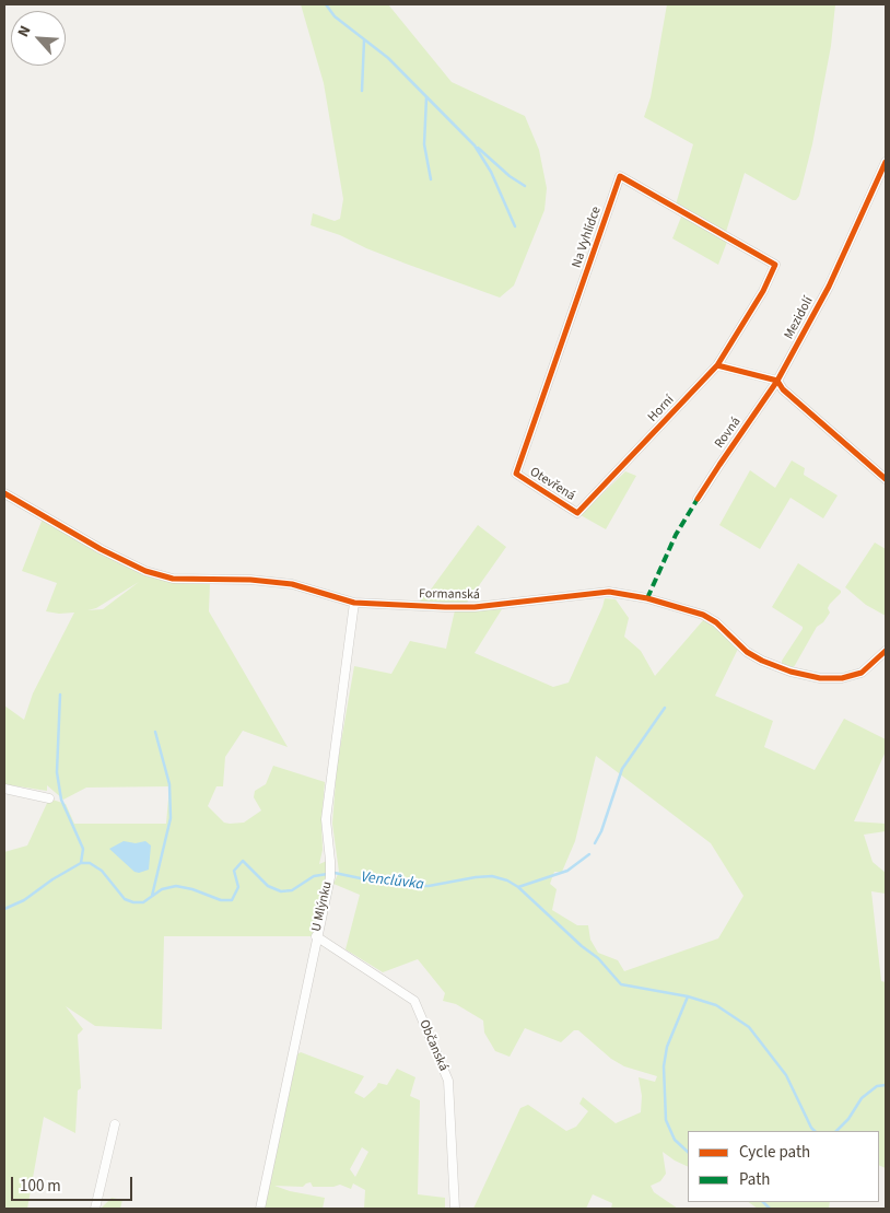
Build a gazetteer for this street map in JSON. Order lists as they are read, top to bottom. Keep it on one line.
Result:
{"streets":{"street":["Na Vyhlídce","Mezidolí","Horní","Rovná","Otevřená","Formanská","U Mlýnku","Občanská"]},"crossings":[["Na Vyhlídce","Horní"],["Na Vyhlídce","Otevřená"],["Mezidolí","Rovná"],["Horní","Otevřená"],["Formanská","U Mlýnku"],["U Mlýnku","Občanská"]],"water":["Venclůvka"],"legend":["Cycle path","Path"],"scale_bar":"100 m","north":"top left"}
